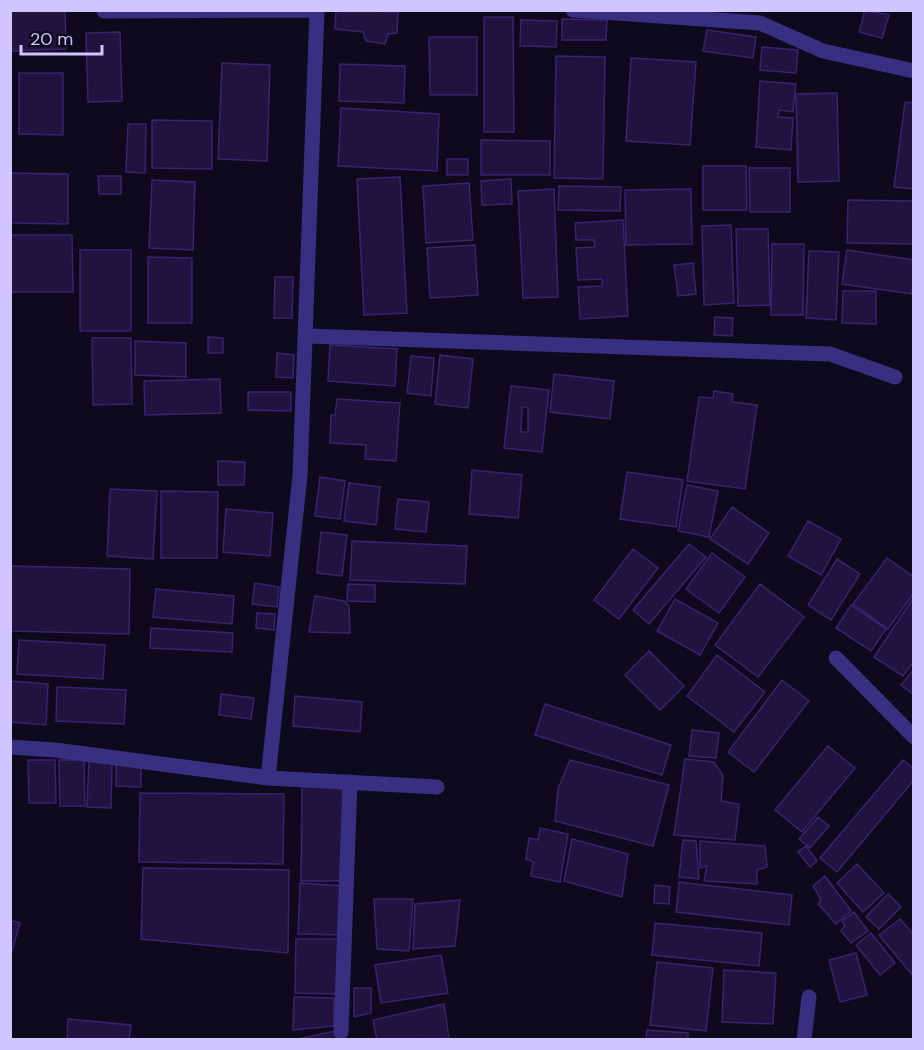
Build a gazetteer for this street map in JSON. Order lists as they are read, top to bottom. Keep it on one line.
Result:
{"scale_bar":"20 m"}
